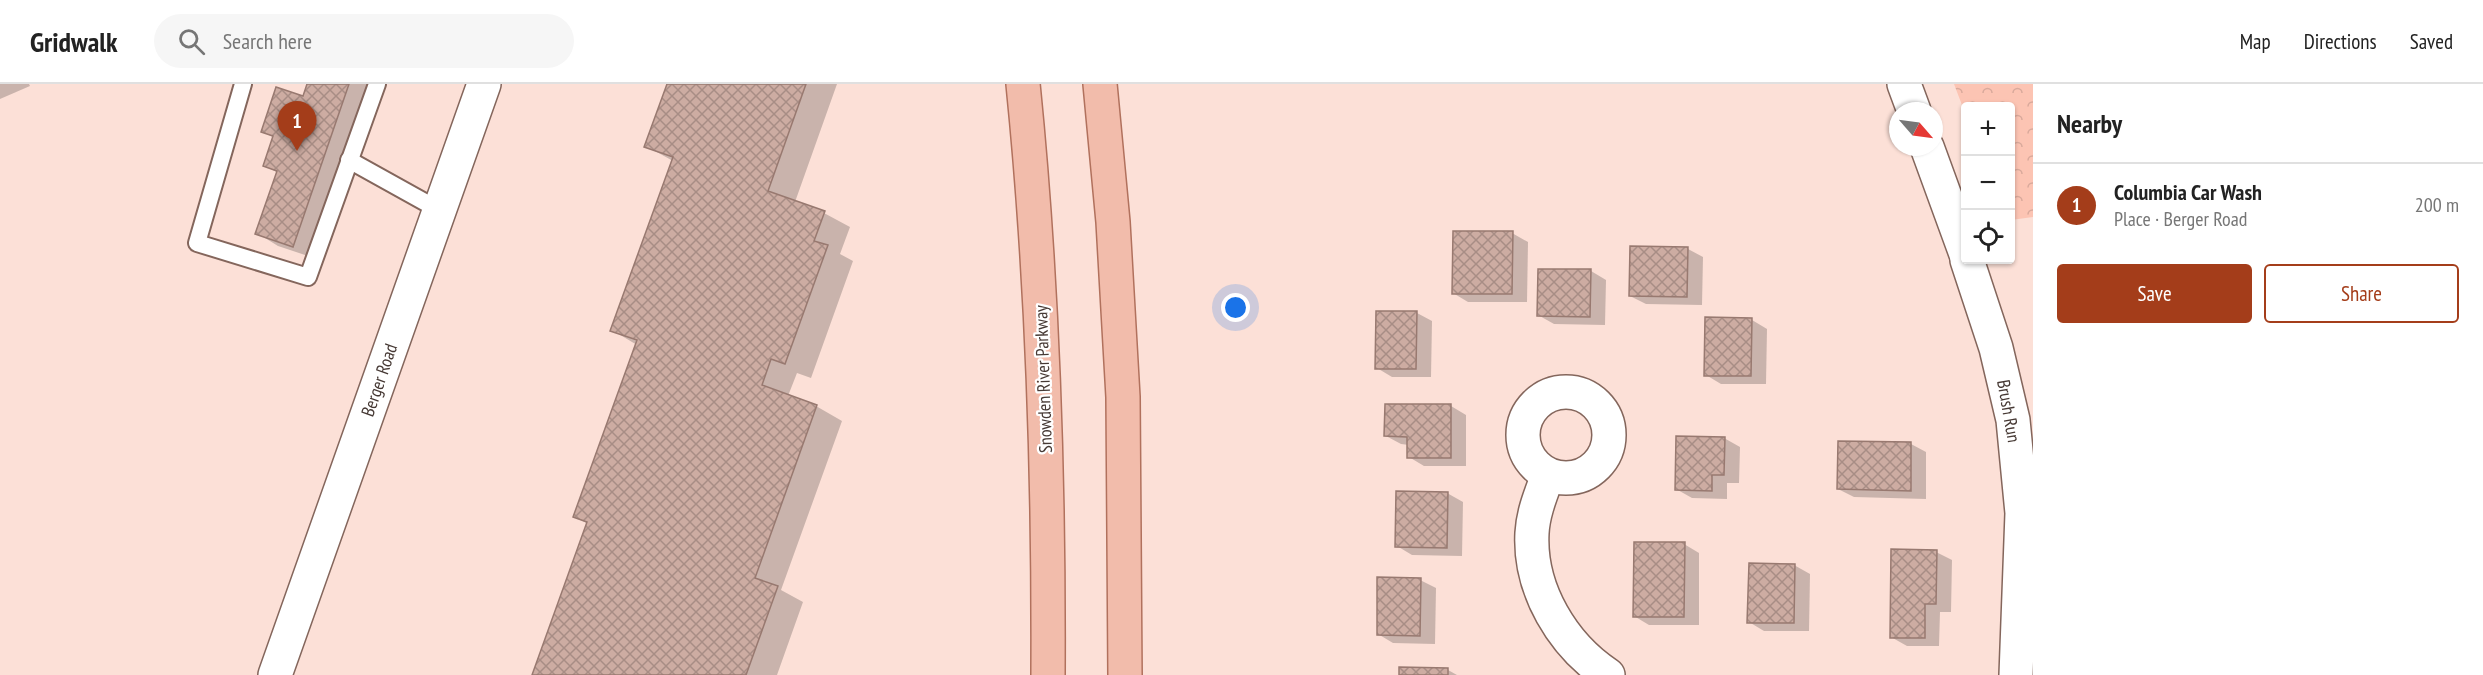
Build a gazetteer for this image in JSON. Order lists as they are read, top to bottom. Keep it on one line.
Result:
{"streets":{"main road":["Snowden River Parkway"],"street":["Berger Road","Brush Run"]},"north":"bottom right","page":{"header":"Gridwalk","search":"Search here","nav":["Map","Directions","Saved"],"heading":"Nearby","pins":"1","map_buttons":["+","−"],"list":[{"mark":"1","name":"Columbia Car Wash","note":"Place · Berger Road","value":"200 m"}],"buttons":["Save","Share"]}}
